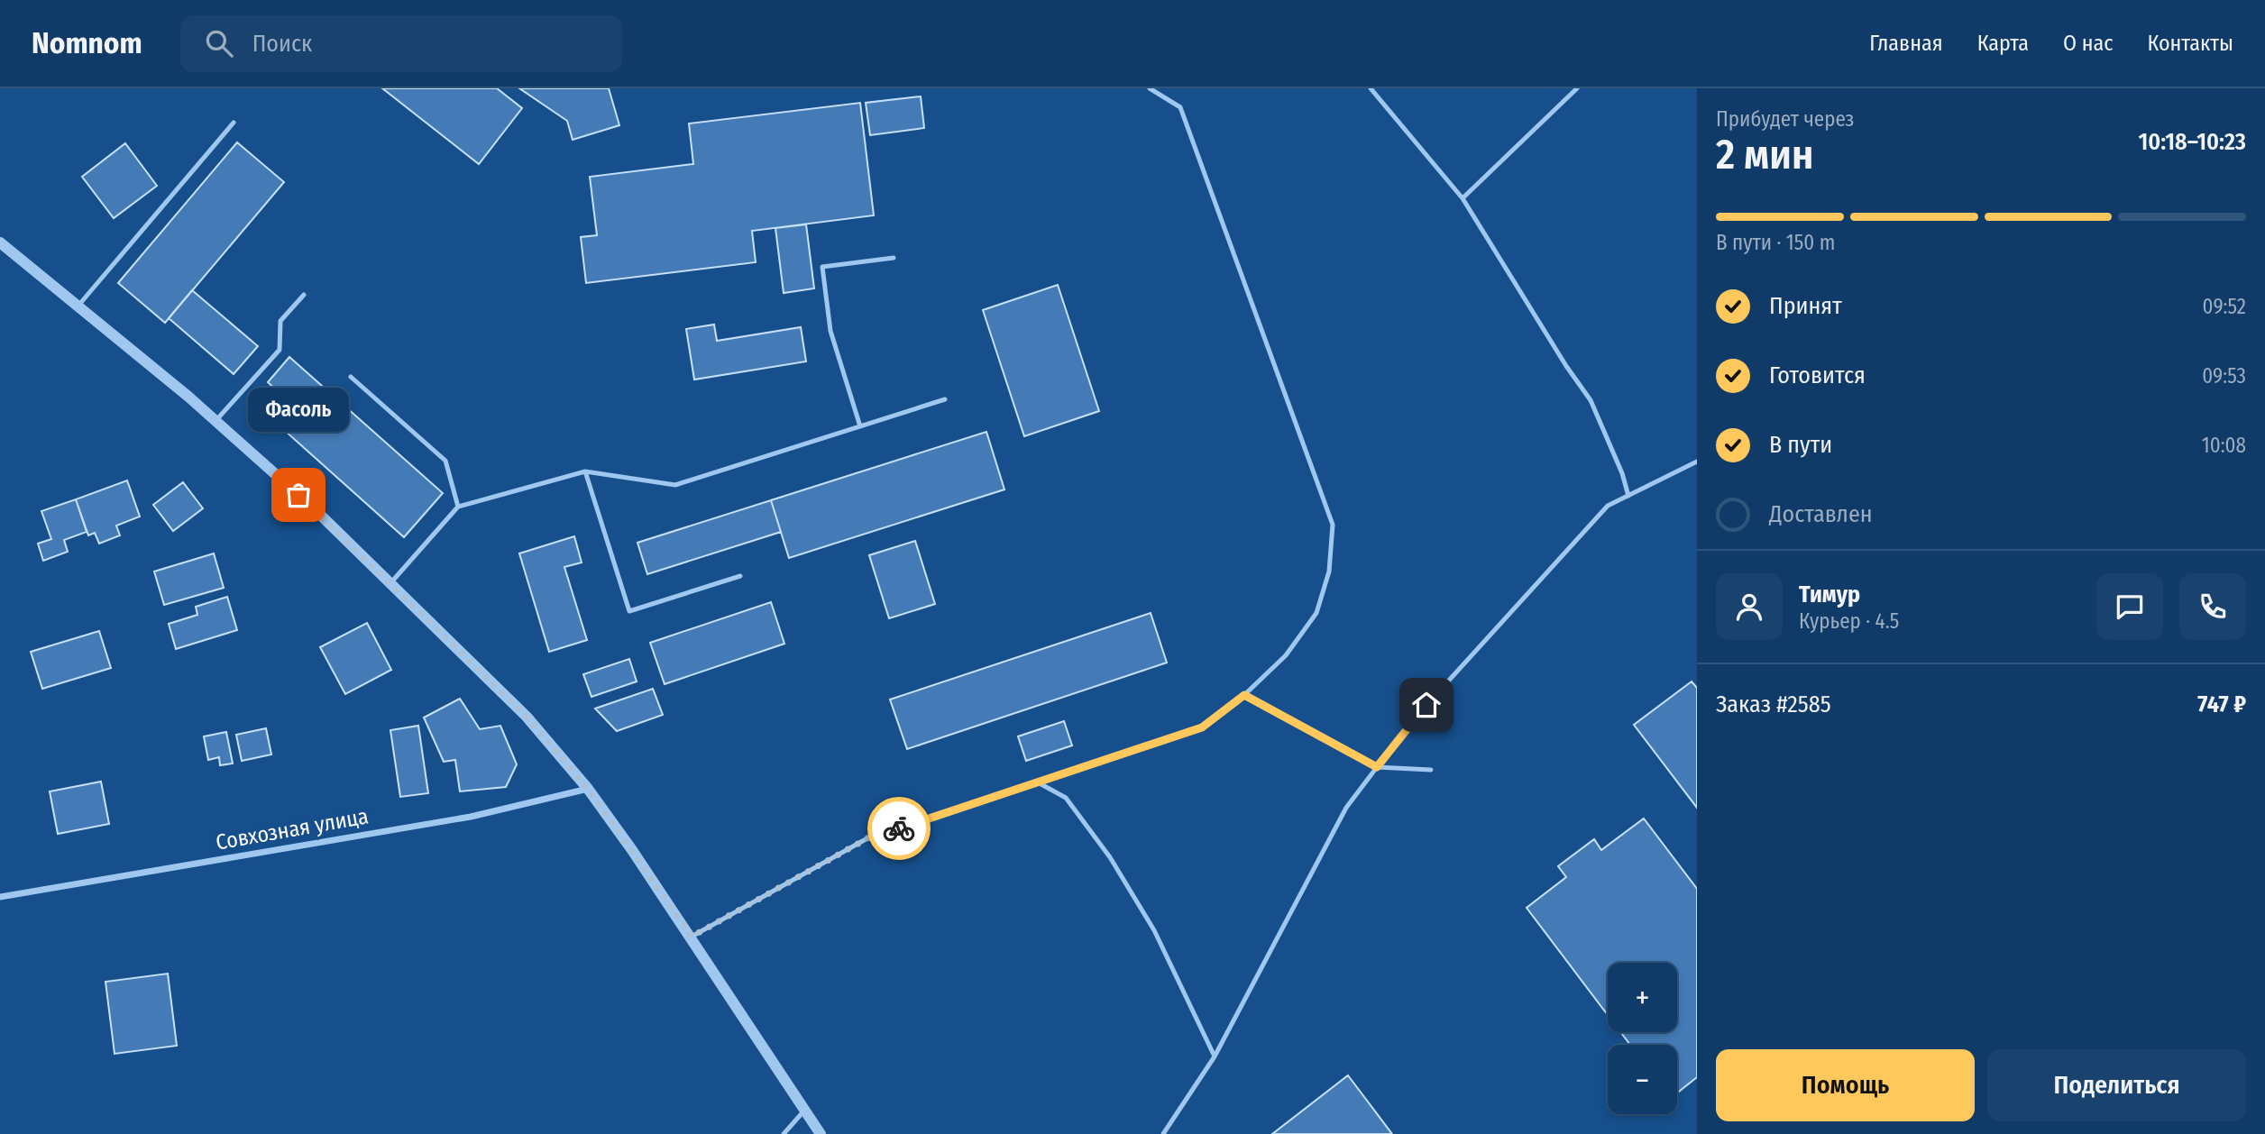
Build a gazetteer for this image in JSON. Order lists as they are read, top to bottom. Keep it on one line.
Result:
{"streets":{"street":["Совхозная улица"]},"places":["Фасоль"],"page":{"header":"Nomnom","search":"Поиск","nav":["Главная","Карта","О нас","Контакты"],"heading":["2 мин","Прибудет через","10:18–10:23"],"panel":["Тимур","Курьер · 4.5","Заказ #2585","747 ₽"],"bar":"В пути · 150 m","list":[["Принят","09:52"],["Готовится","09:53"],["В пути","10:08"],"Доставлен"],"bubble":"Фасоль","map_buttons":["+","−"],"buttons":["Помощь","Поделиться"]}}
